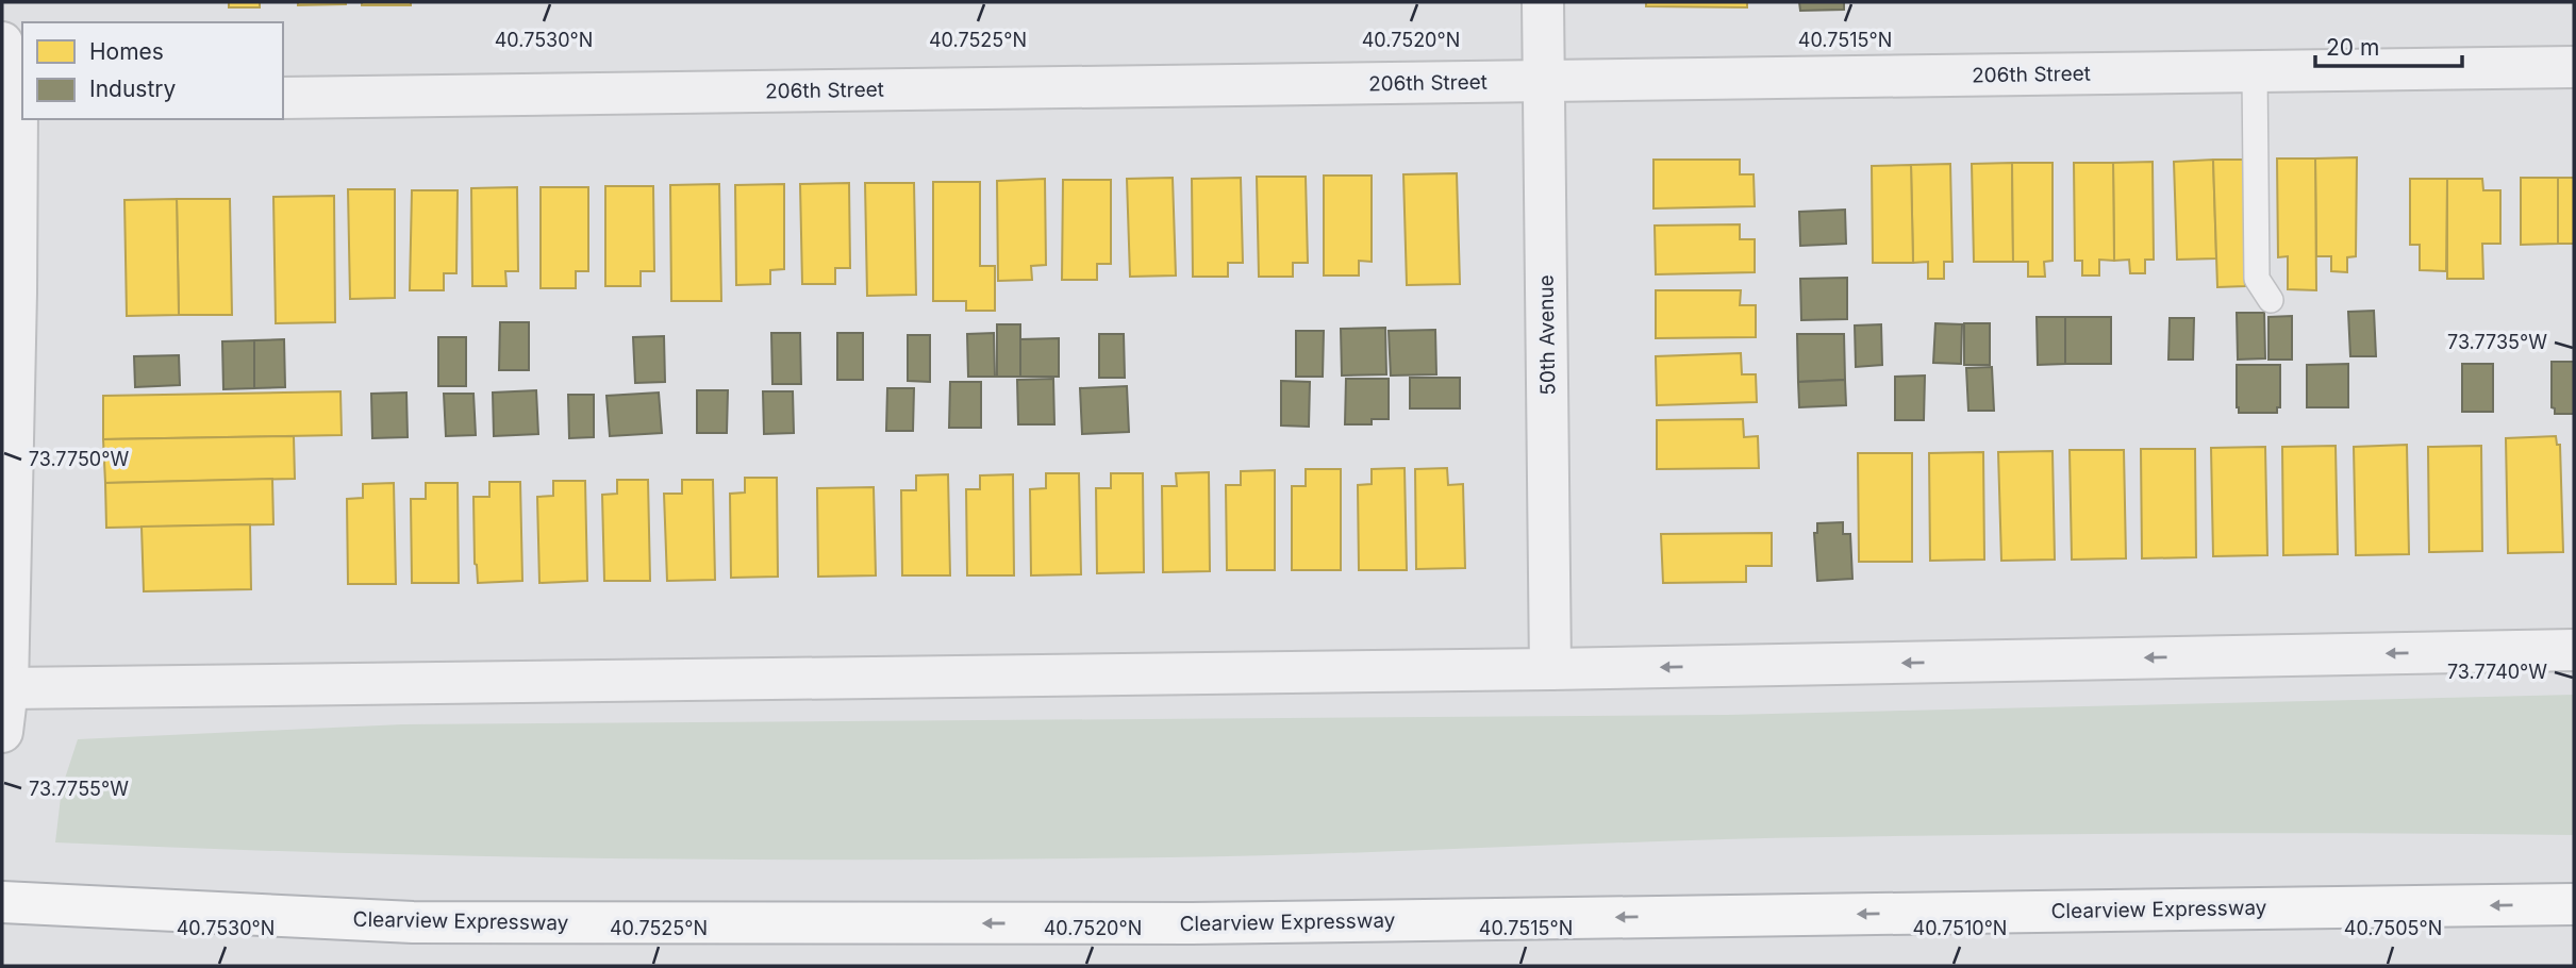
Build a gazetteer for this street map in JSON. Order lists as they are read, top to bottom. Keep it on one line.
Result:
{"streets":{"highway":["Clearview Expressway"],"street":["206th Street","50th Avenue"]},"crossings":[["206th Street","50th Avenue"]],"one_way":["Clearview Expressway"],"legend":["Homes","Industry"],"scale_bar":"20 m","coordinates":["40.7530°N","40.7520°N","40.7515°N","40.7525°N","73.7735°W","73.7750°W","73.7740°W","73.7755°W","40.7510°N","40.7505°N"]}
